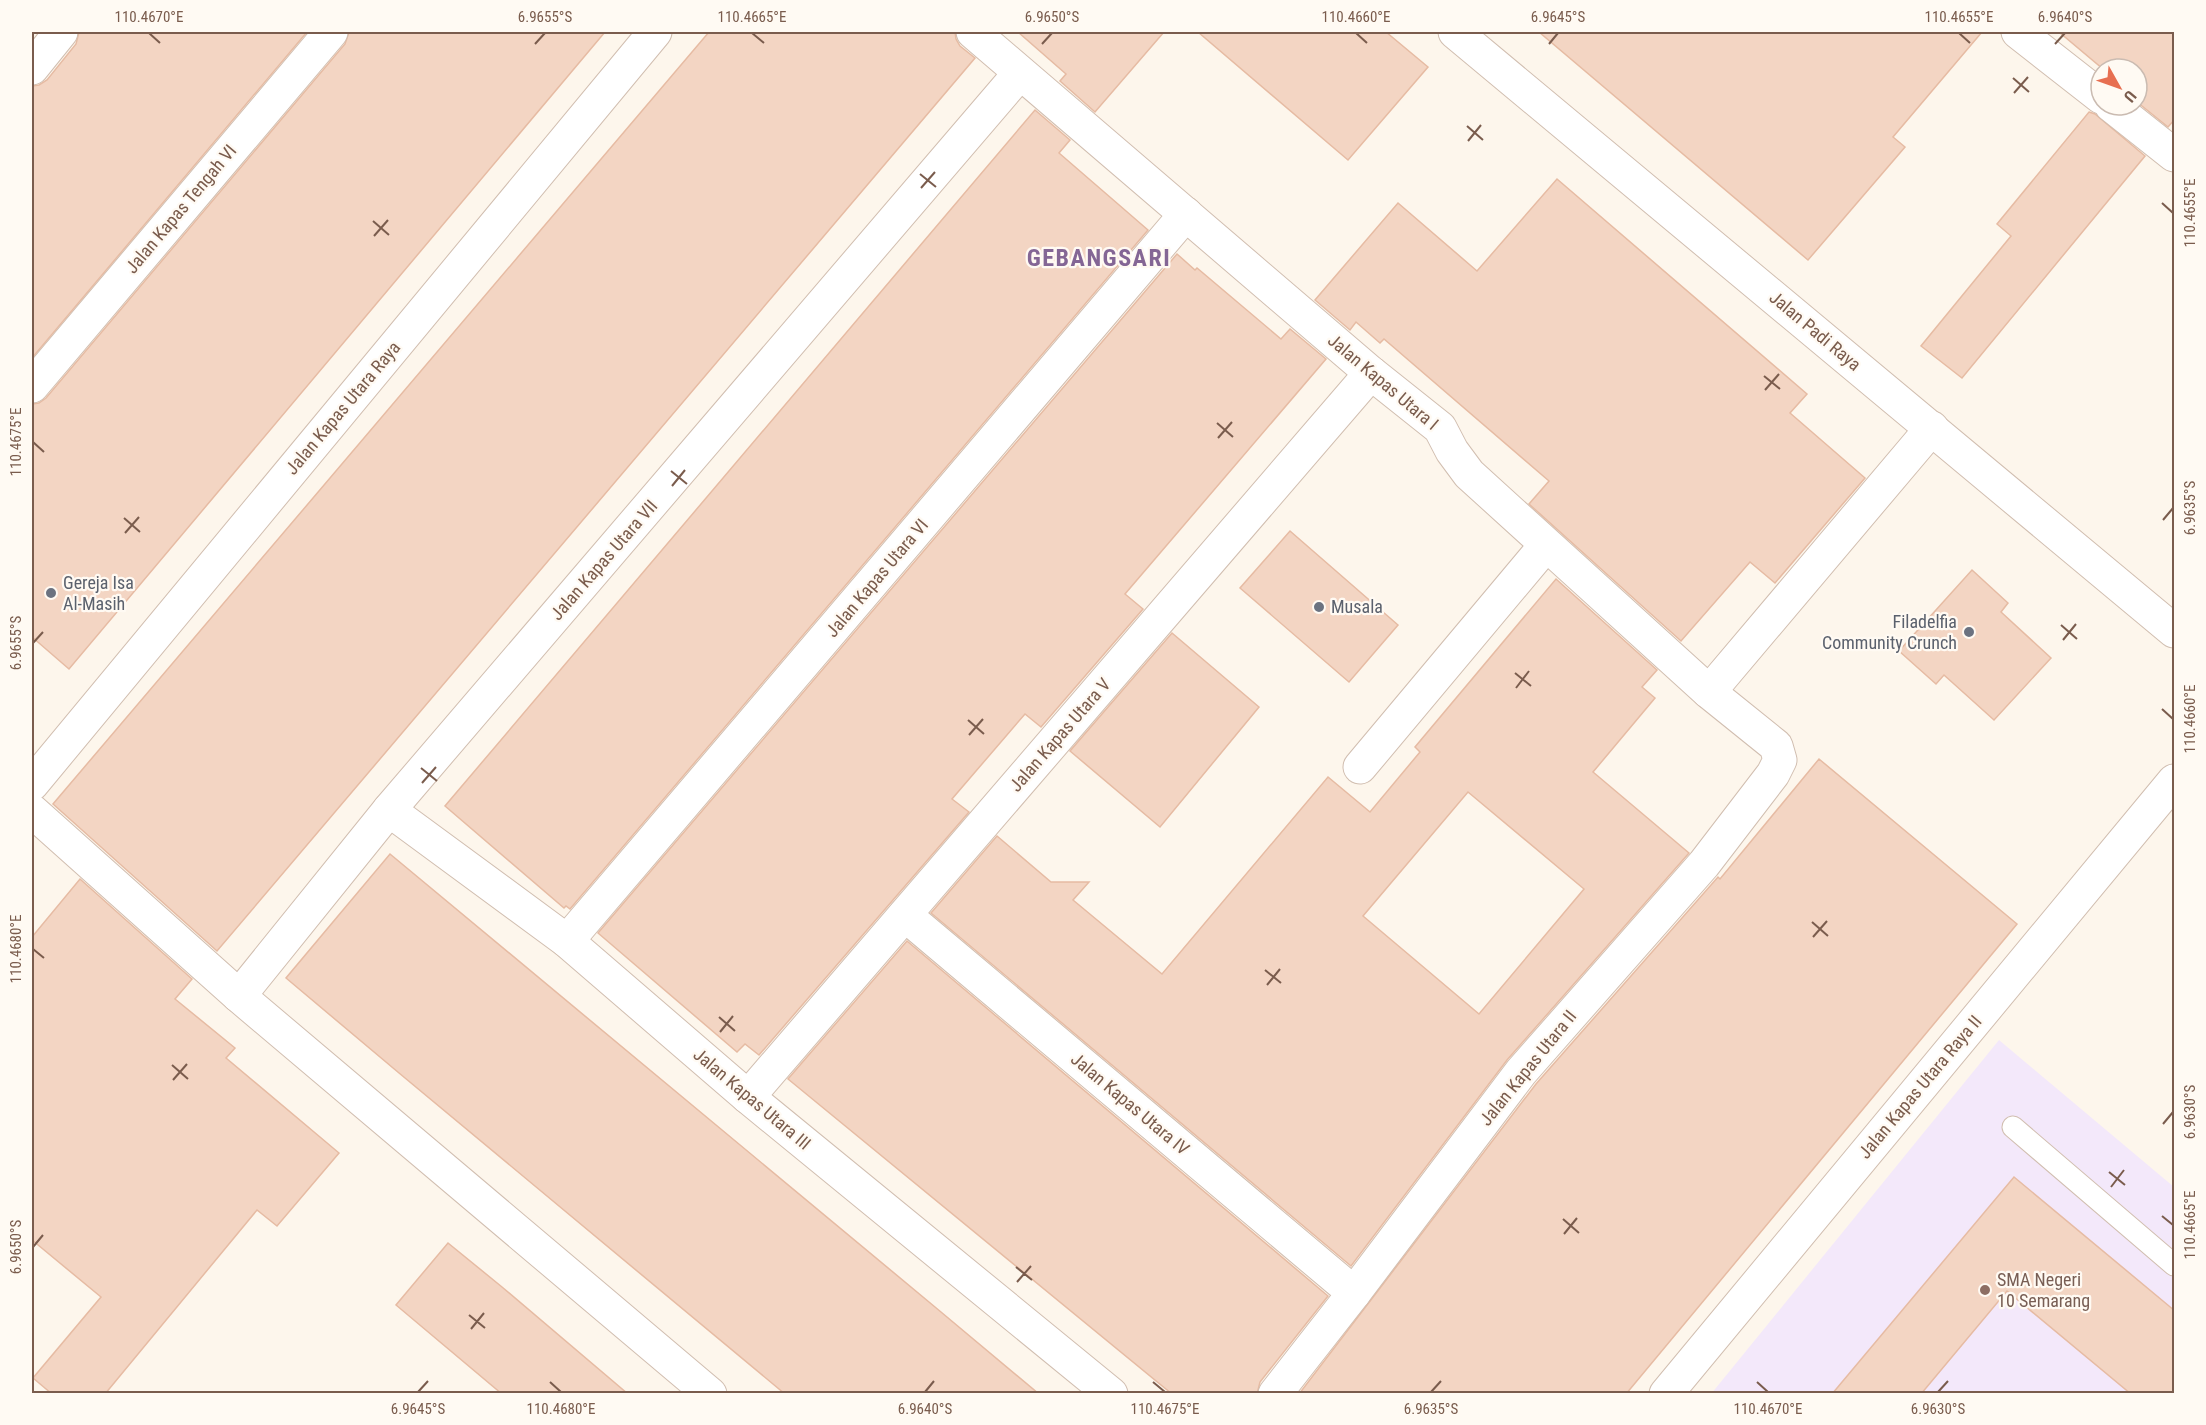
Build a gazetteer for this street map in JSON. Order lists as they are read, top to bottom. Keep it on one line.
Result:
{"streets":{"street":["Jalan Kapas Tengah VI","Jalan Padi Raya","Jalan Kapas Utara I","Jalan Kapas Utara Raya","Jalan Kapas Utara VII","Jalan Kapas Utara VI","Jalan Kapas Utara V","Jalan Kapas Utara II","Jalan Kapas Utara Raya II","Jalan Kapas Utara III","Jalan Kapas Utara IV"]},"crossings":[["Jalan Kapas Utara I","Jalan Kapas Utara VII"],["Jalan Kapas Utara I","Jalan Kapas Utara VI"],["Jalan Kapas Utara I","Jalan Kapas Utara V"],["Jalan Kapas Utara I","Jalan Kapas Utara II"],["Jalan Kapas Utara VII","Jalan Kapas Utara III"],["Jalan Kapas Utara VI","Jalan Kapas Utara III"],["Jalan Kapas Utara V","Jalan Kapas Utara III"],["Jalan Kapas Utara V","Jalan Kapas Utara IV"],["Jalan Kapas Utara II","Jalan Kapas Utara IV"]],"districts":["GEBANGSARI"],"places":["Gereja Isa Al-Masih","Musala","Filadelfia Community Crunch","SMA Negeri 10 Semarang"],"north":"bottom right","coordinates":["110.4670°E","6.9655°S","110.4665°E","6.9650°S","110.4660°E","6.9645°S","110.4655°E","6.9640°S","110.4675°E","6.9635°S","110.4680°E","6.9630°S"]}
